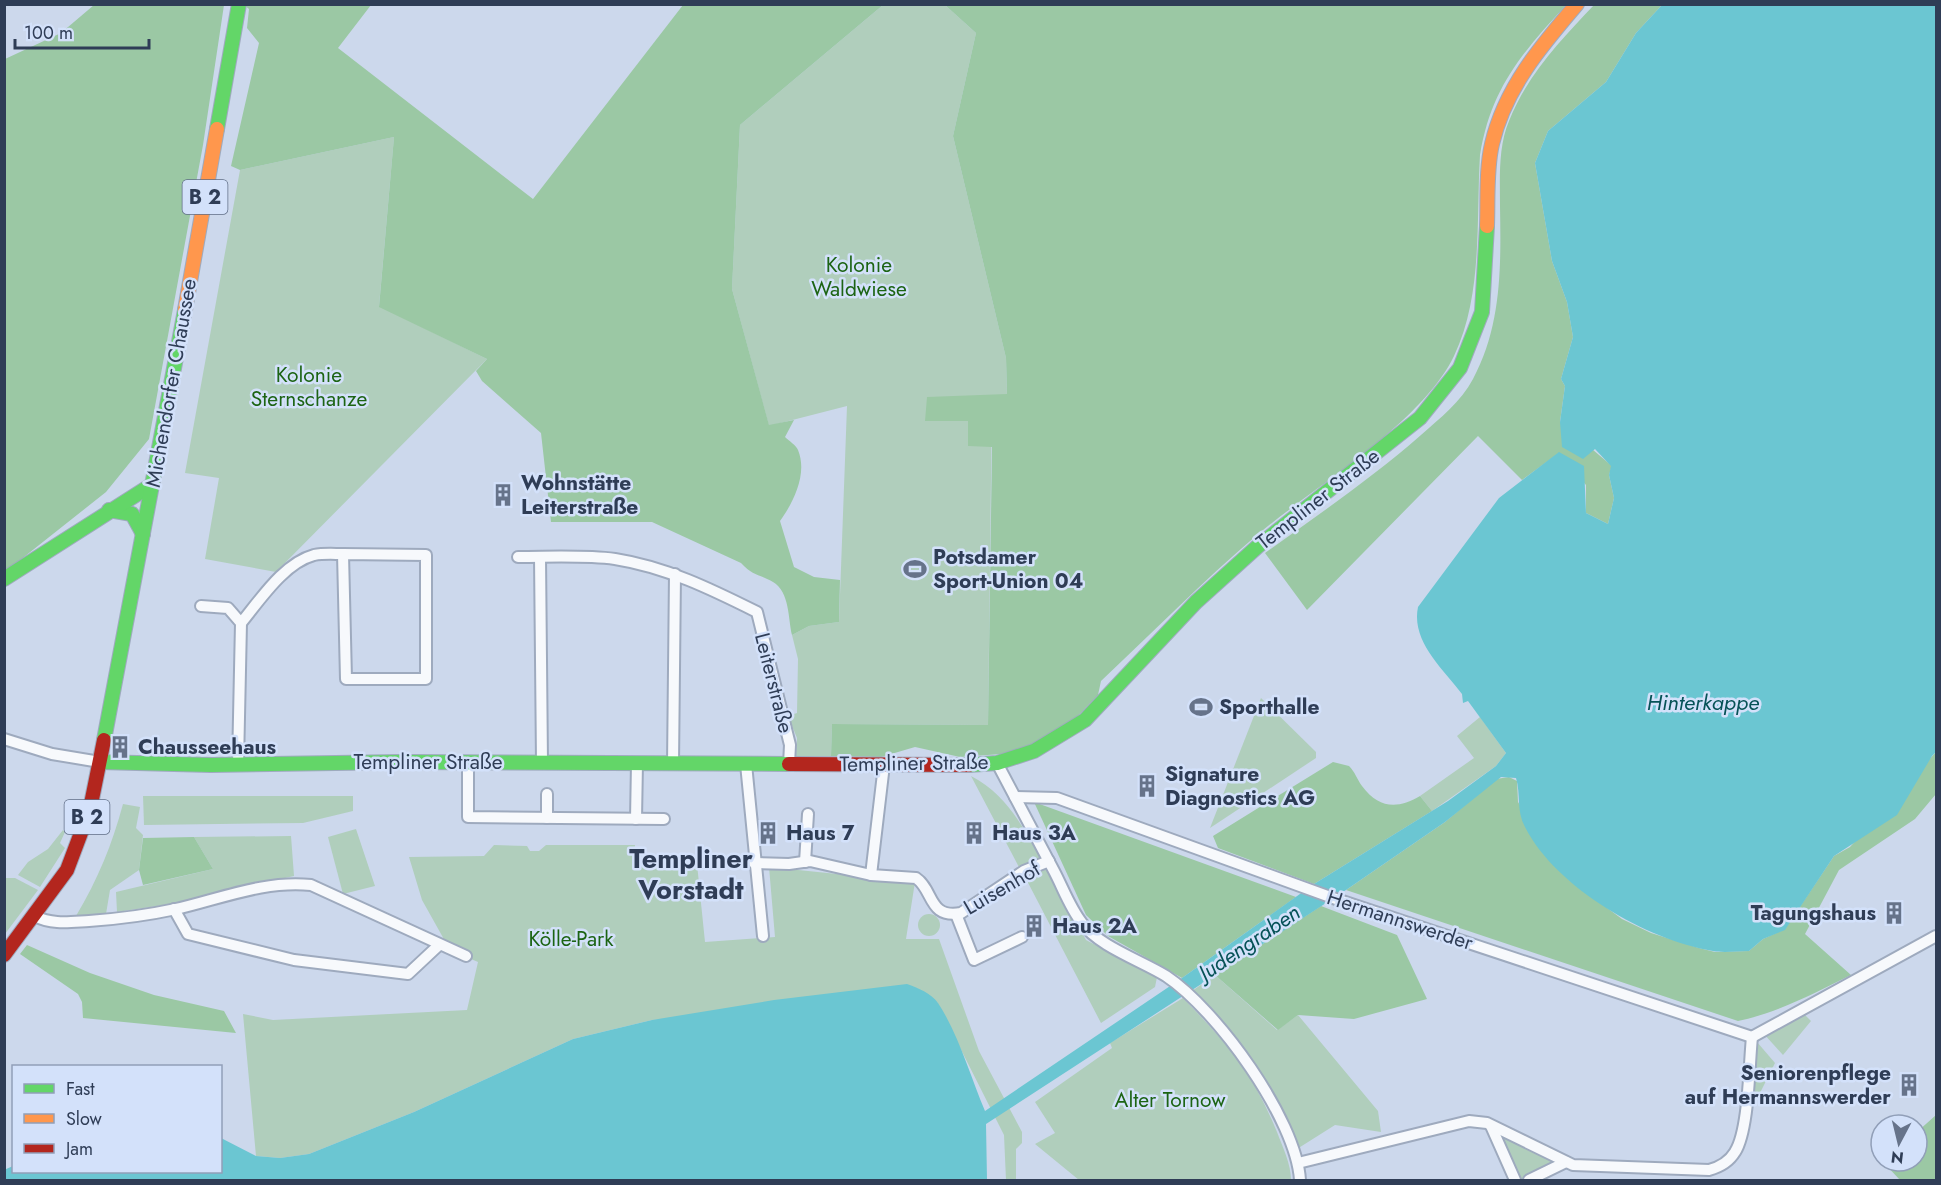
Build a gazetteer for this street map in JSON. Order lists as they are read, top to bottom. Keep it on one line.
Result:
{"streets":{"street":["B 2","Michendorfer Chaussee","Templiner Straße","Leiterstraße","Luisenhof","Hermannswerder"]},"crossings":[["B 2","Michendorfer Chaussee"],["B 2","Templiner Straße"],["Michendorfer Chaussee","Templiner Straße"],["Templiner Straße","Leiterstraße"]],"districts":["Templiner Vorstadt"],"water":["Hinterkappe","Judengraben"],"parks":["Kolonie Waldwiese","Kolonie Sternschanze","Kölle-Park","Alter Tornow"],"places":{"building":["Wohnstätte Leiterstraße","Chausseehaus","Signature Diagnostics AG","Haus 7","Haus 3A","Tagungshaus","Haus 2A","Seniorenpflege auf Hermannswerder"],"sports":["Potsdamer Sport-Union 04","Sporthalle"]},"legend":["Fast","Slow","Jam"],"scale_bar":"100 m","north":"bottom"}
